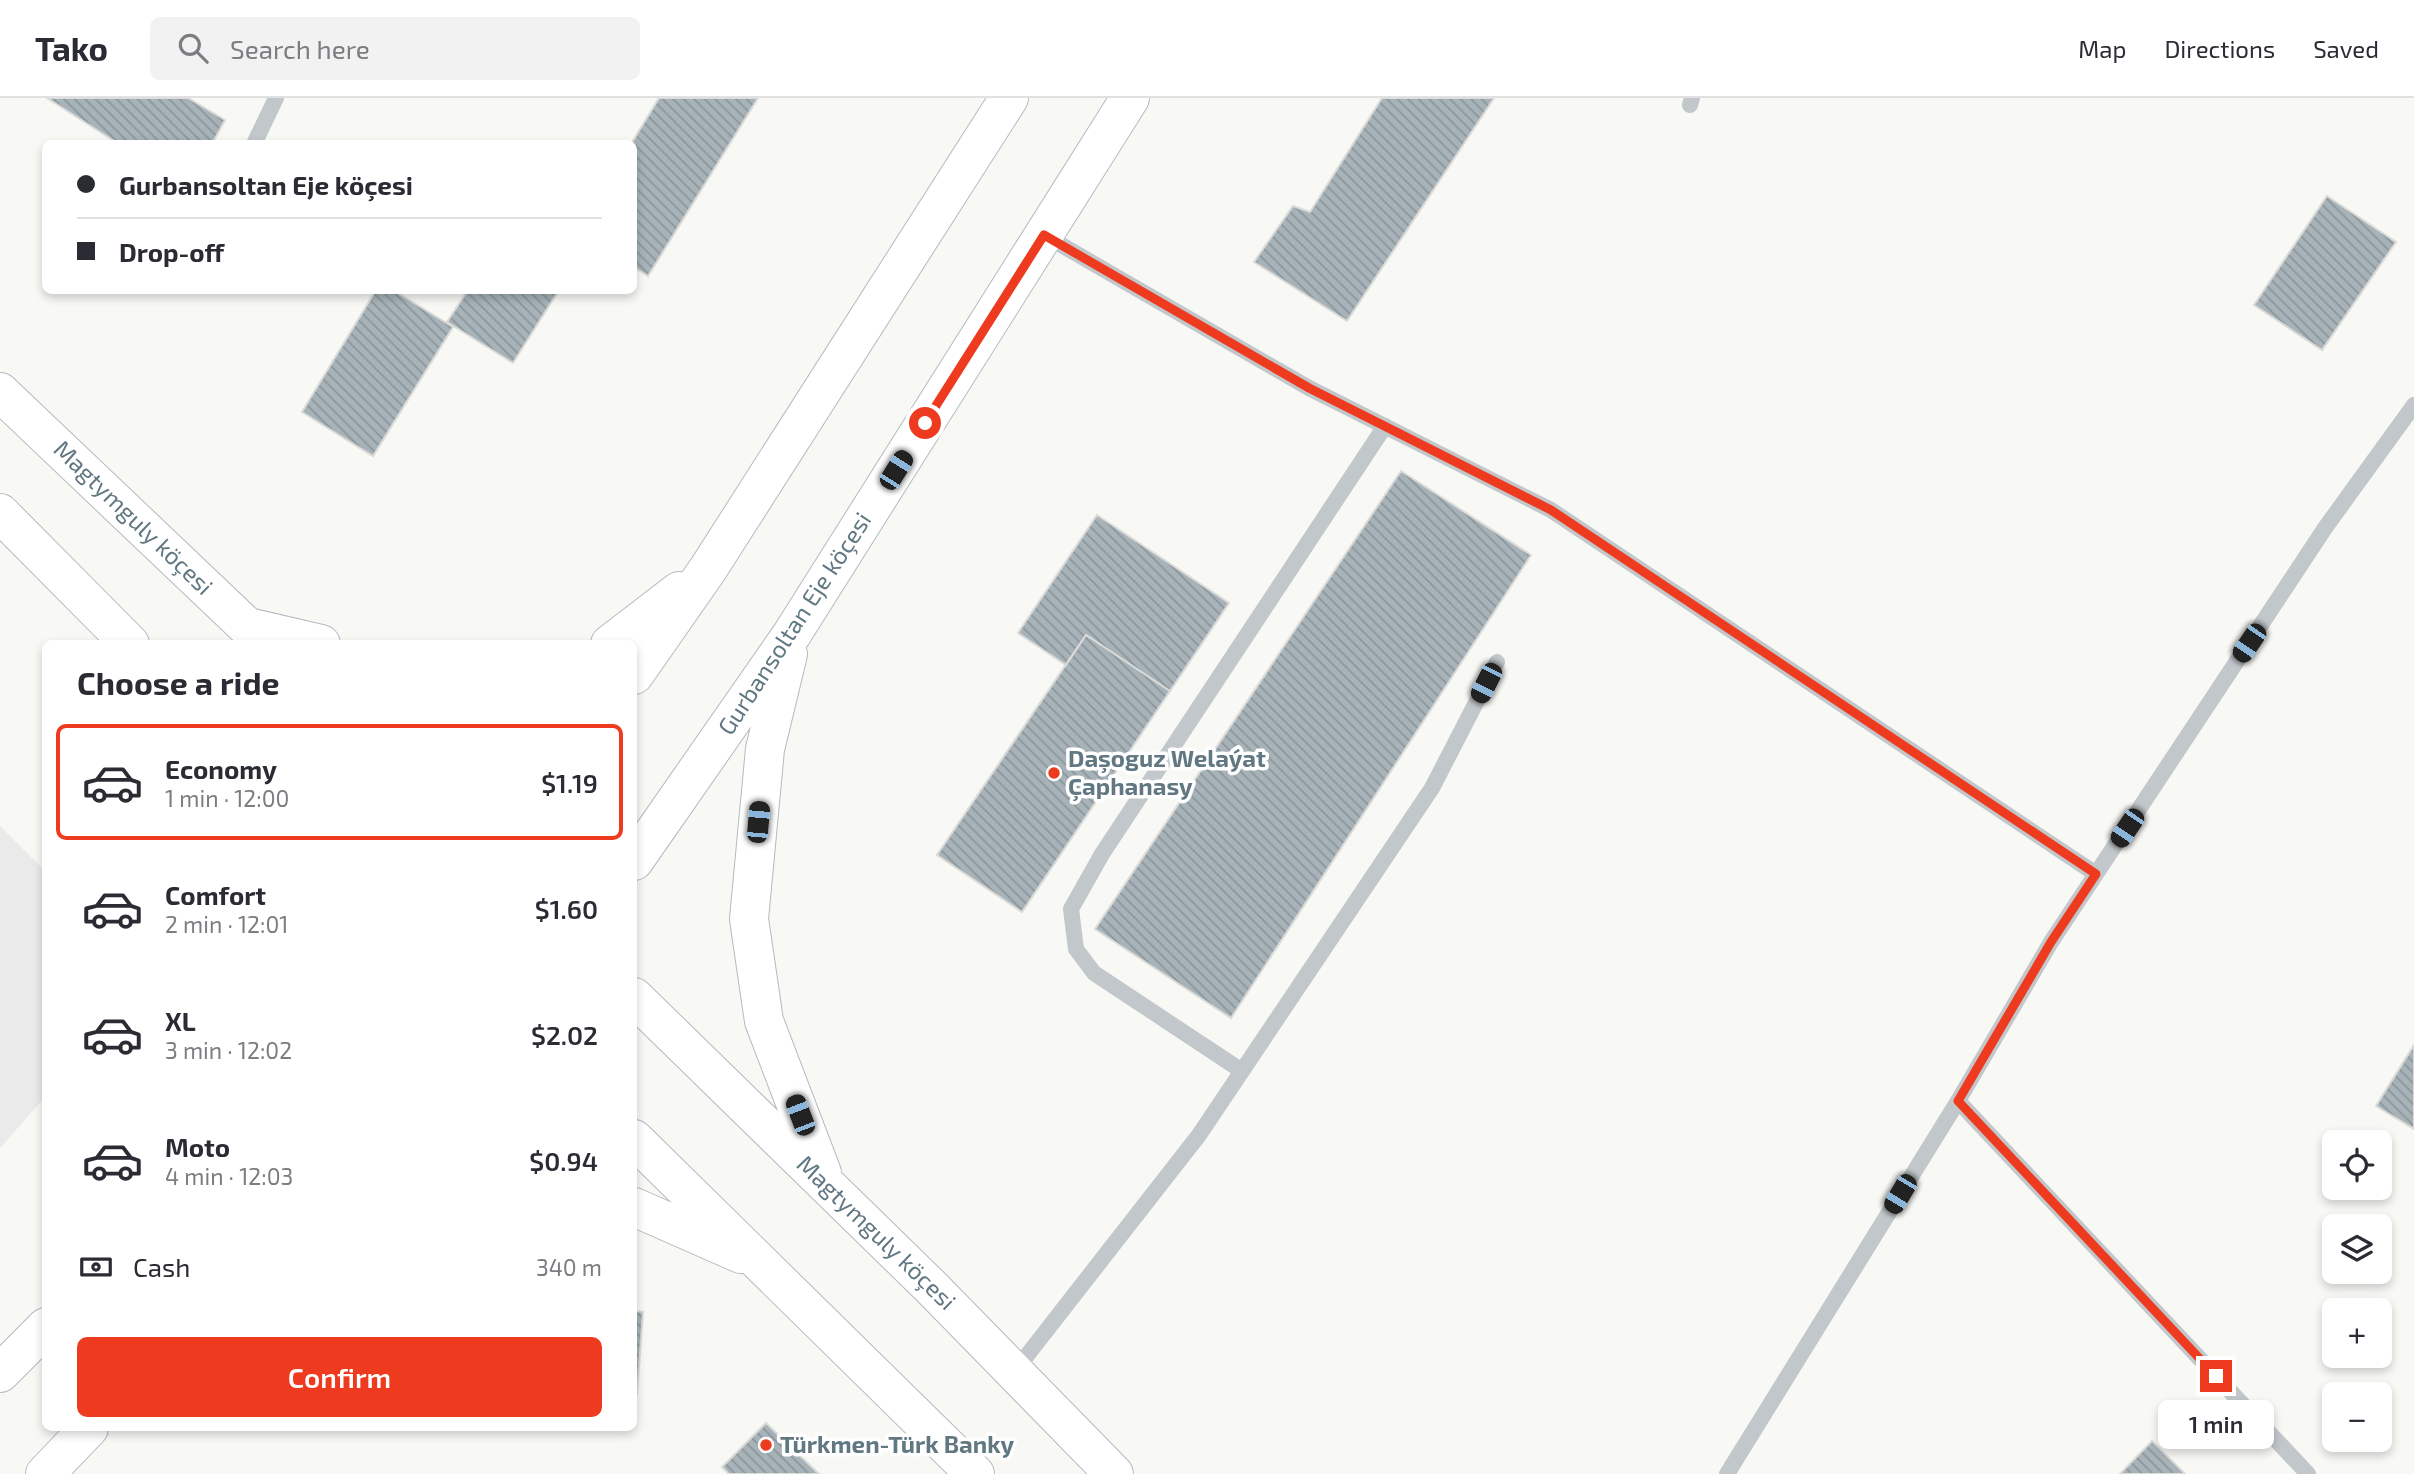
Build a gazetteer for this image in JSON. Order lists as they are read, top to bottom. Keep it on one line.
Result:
{"streets":{"main road":["Magtymguly köçesi","Gurbansoltan Eje köçesi"]},"places":["Daşoguz Welaýat Çaphanasy","Türkmen-Türk Banky"],"page":{"header":"Tako","search":"Search here","nav":["Map","Directions","Saved"],"banner":["Gurbansoltan Eje köçesi","Drop-off"],"heading":"Choose a ride","list":[{"name":"Economy","note":"1 min · 12:00","value":"$1.19"},{"name":"Comfort","note":"2 min · 12:01","value":"$1.60"},{"name":"XL","note":"3 min · 12:02","value":"$2.02"},{"name":"Moto","note":"4 min · 12:03","value":"$0.94"}],"map_buttons":["+","−"],"pay":["Cash","340 m"],"buttons":"Confirm","bubble":"1 min"}}
